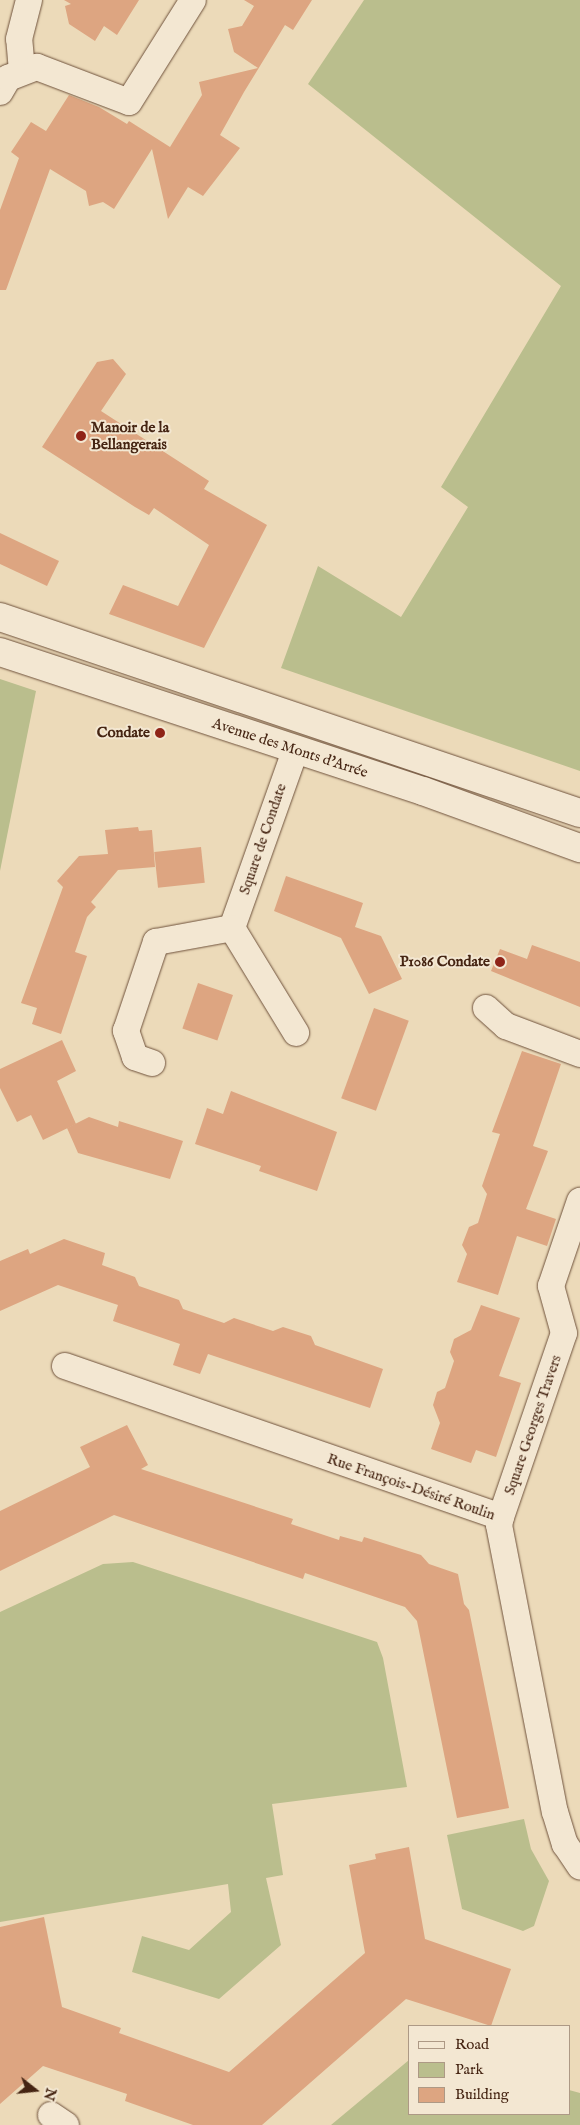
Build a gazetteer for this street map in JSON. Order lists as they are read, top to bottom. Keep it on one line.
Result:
{"streets":{"street":["Avenue des Monts d'Arrée","Square de Condate","Square Georges Travers","Rue François-Désiré Roulin"]},"crossings":[["Avenue des Monts d'Arrée","Square de Condate"],["Square Georges Travers","Rue François-Désiré Roulin"]],"places":["Manoir de la Bellangerais","Condate","P1086 Condate"],"legend":["Road","Park","Building"],"north":"right"}
